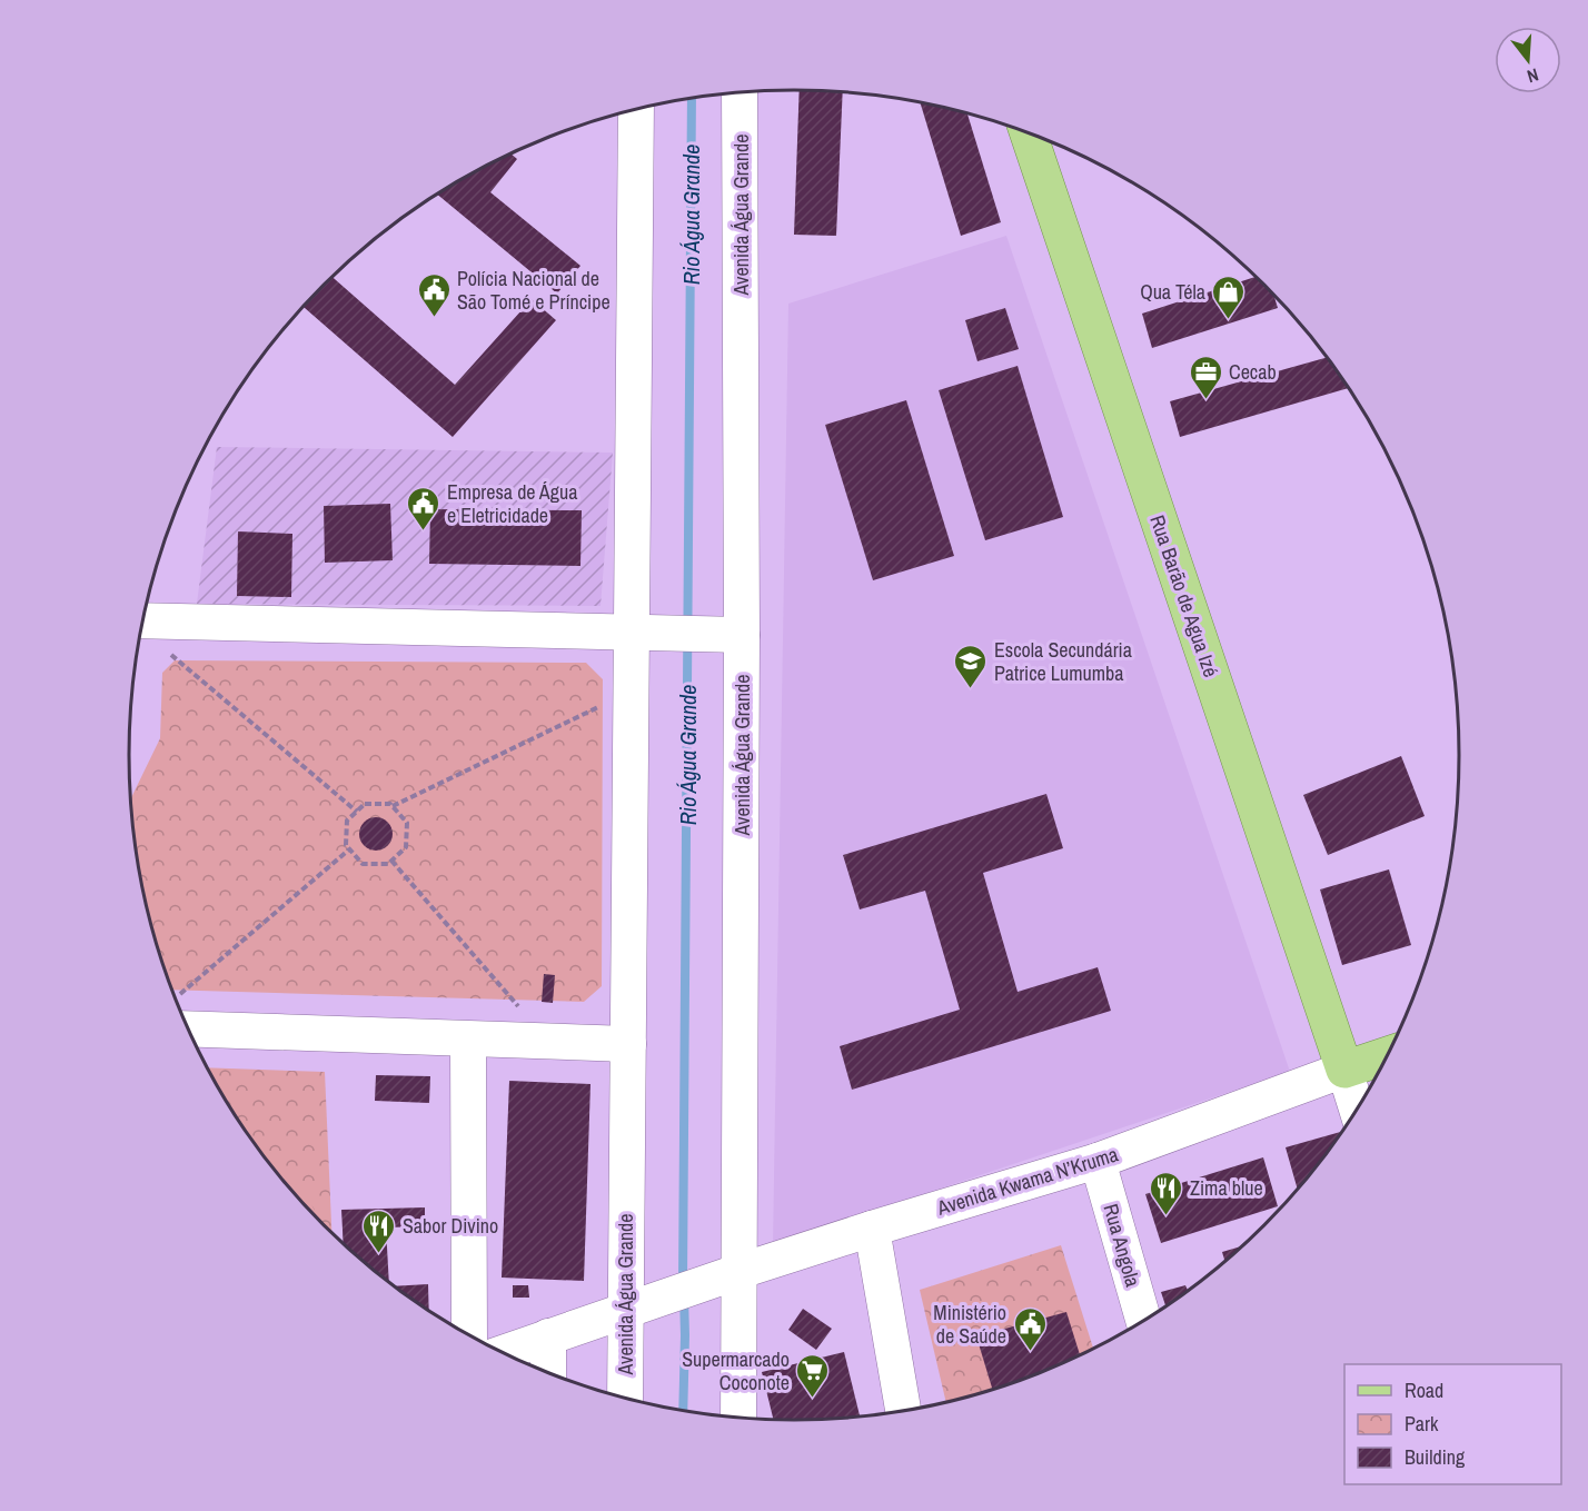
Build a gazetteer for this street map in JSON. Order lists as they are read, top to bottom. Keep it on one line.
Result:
{"streets":{"main road":["Rua Barão de Agua Izé"],"street":["Avenida Água Grande","Avenida Kwama N’Kruma","Rua Angola"]},"crossings":[["Avenida Água Grande","Avenida Kwama N’Kruma"],["Rua Barão de Agua Izé","Avenida Kwama N’Kruma"],["Avenida Kwama N’Kruma","Rua Angola"]],"water":["Rio Água Grande"],"places":{"public building":["Polícia Nacional de São Tomé e Príncipe","Empresa de Água e Eletricidade","Ministério de Saúde"],"shop":["Qua Téla"],"office":["Cecab"],"school or university":["Escola Secundária Patrice Lumumba"],"restaurant":["Zima blue","Sabor Divino"],"supermarket":["Supermarcado Coconote"]},"legend":["Road","Park","Building"],"north":"bottom"}
